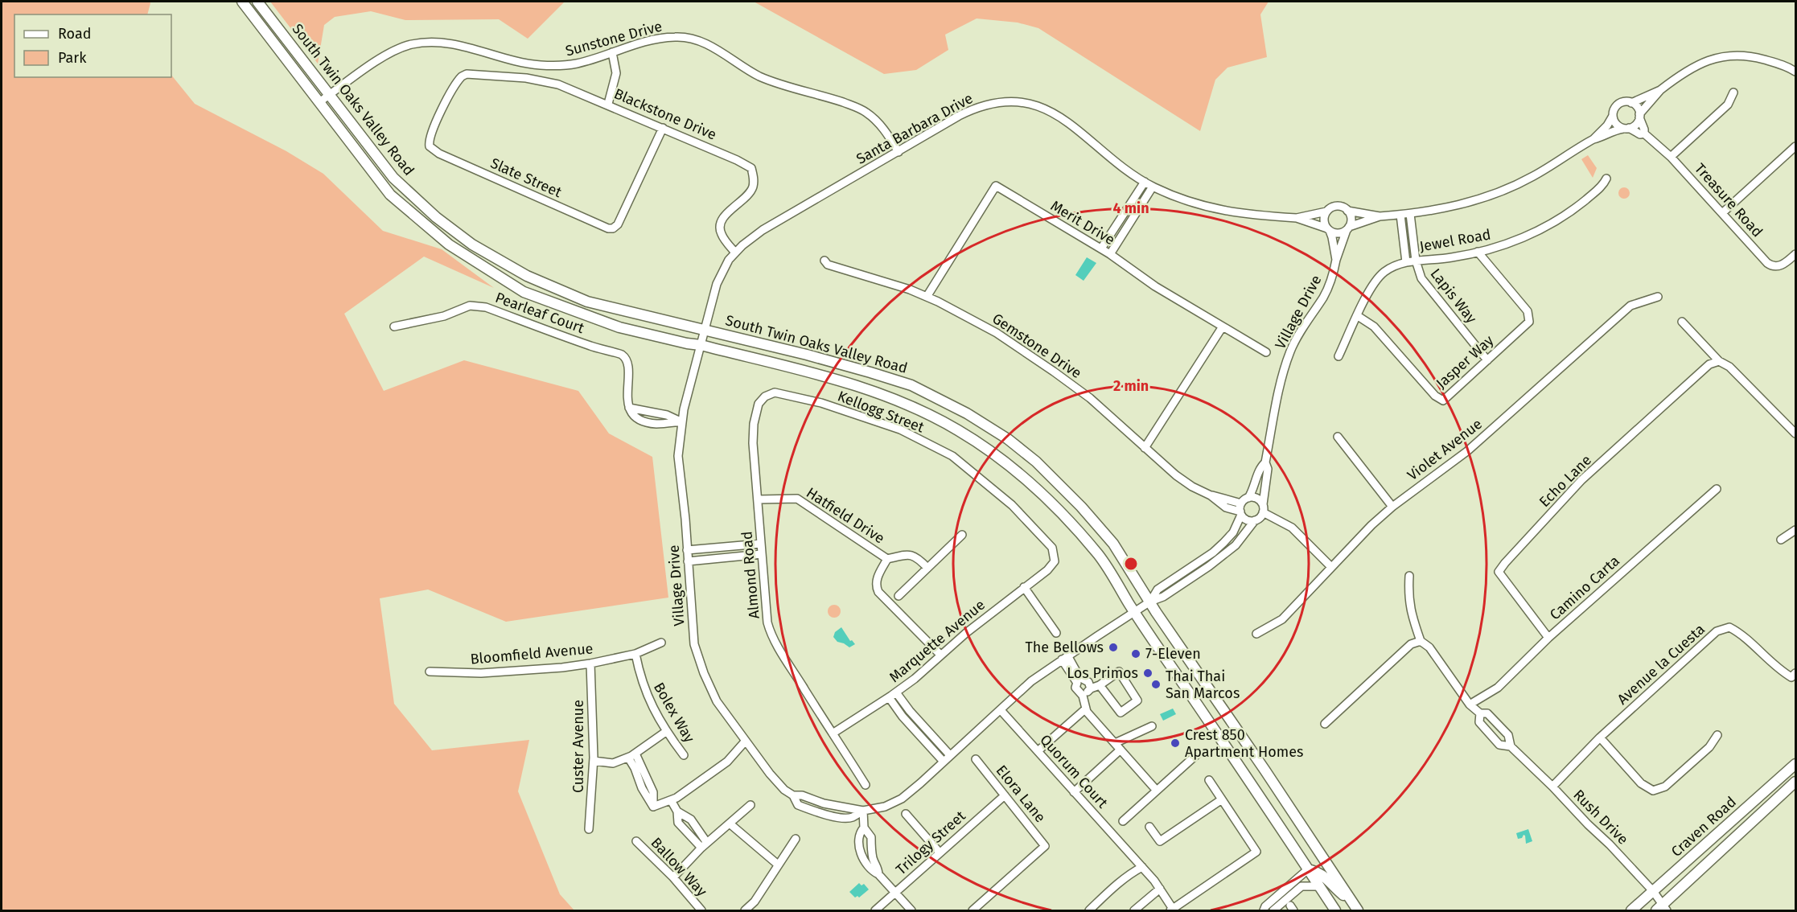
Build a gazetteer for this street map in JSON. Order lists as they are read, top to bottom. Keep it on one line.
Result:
{"streets":{"main road":["South Twin Oaks Valley Road","Craven Road"],"street":["Sunstone Drive","Blackstone Drive","Santa Barbara Drive","Slate Street","Treasure Road","Merit Drive","Jewel Road","Lapis Way","Village Drive","Pearleaf Court","Gemstone Drive","Jasper Way","Kellogg Street","Violet Avenue","Echo Lane","Hatfield Drive","Almond Road","Camino Carta","Marquette Avenue","Bloomfield Avenue","Avenue la Cuesta","Bolex Way","Custer Avenue","Quorum Court","Elora Lane","Rush Drive","Trilogy Street","Ballow Way"]},"crossings":[["Sunstone Drive","South Twin Oaks Valley Road"],["Sunstone Drive","Santa Barbara Drive"],["South Twin Oaks Valley Road","Santa Barbara Drive"],["South Twin Oaks Valley Road","Village Drive"],["Blackstone Drive","Santa Barbara Drive"],["Blackstone Drive","Slate Street"],["Santa Barbara Drive","Village Drive"],["Merit Drive","Gemstone Drive"],["Jewel Road","Lapis Way"],["Jewel Road","Jasper Way"],["Lapis Way","Jasper Way"],["Village Drive","Gemstone Drive"],["Village Drive","Quorum Court"],["Kellogg Street","Almond Road"],["Kellogg Street","Marquette Avenue"],["Echo Lane","Camino Carta"],["Hatfield Drive","Almond Road"],["Almond Road","Marquette Avenue"],["Camino Carta","Rush Drive"],["Bloomfield Avenue","Bolex Way"],["Bloomfield Avenue","Custer Avenue"],["Avenue la Cuesta","Rush Drive"],["Elora Lane","Trilogy Street"],["Rush Drive","Craven Road"]],"places":["The Bellows","7-Eleven","Los Primos","Thai Thai San Marcos","Crest 850 Apartment Homes"],"legend":["Road","Park"],"rings":["4 min","2 min"]}
